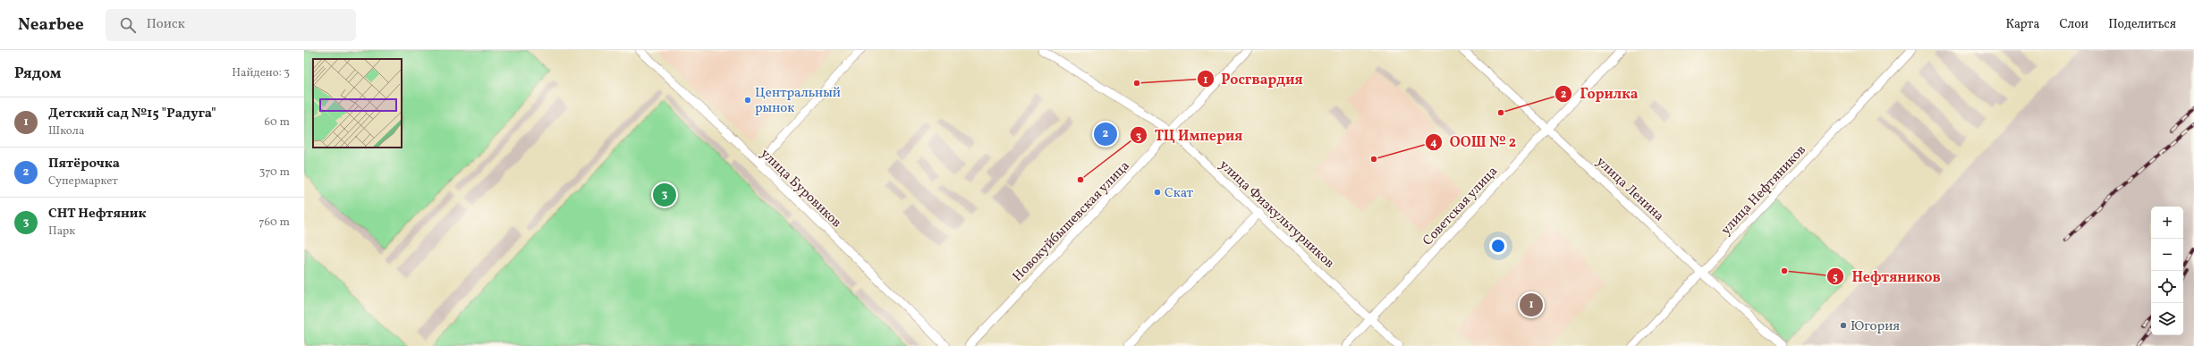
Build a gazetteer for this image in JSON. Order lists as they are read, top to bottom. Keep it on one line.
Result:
{"streets":{"street":["улица Буровиков","улица Ленина","улица Нефтяников","Советская улица","улица Физкультурников","Новокуйбышевская улица"]},"crossings":[["улица Ленина","улица Нефтяников"],["улица Ленина","Советская улица"],["Советская улица","улица Физкультурников"],["улица Физкультурников","Новокуйбышевская улица"]],"places":["Росгвардия","Центральный рынок","Горилка","ООШ № 2","ТЦ Империя","Скат","Нефтяников","Югория"],"page":{"header":"Nearbee","search":"Поиск","nav":["Карта","Слои","Поделиться"],"heading":["Рядом","Найдено: 3"],"list":[{"mark":"1","name":"Детский сад №15 \"Радуга\"","note":"Школа","value":"60 m"},{"mark":"2","name":"Пятёрочка","note":"Супермаркет","value":"370 m"},{"mark":"3","name":"СНТ Нефтяник","note":"Парк","value":"760 m"}],"pins":["2","3","1"],"map_buttons":["+","−"]}}
